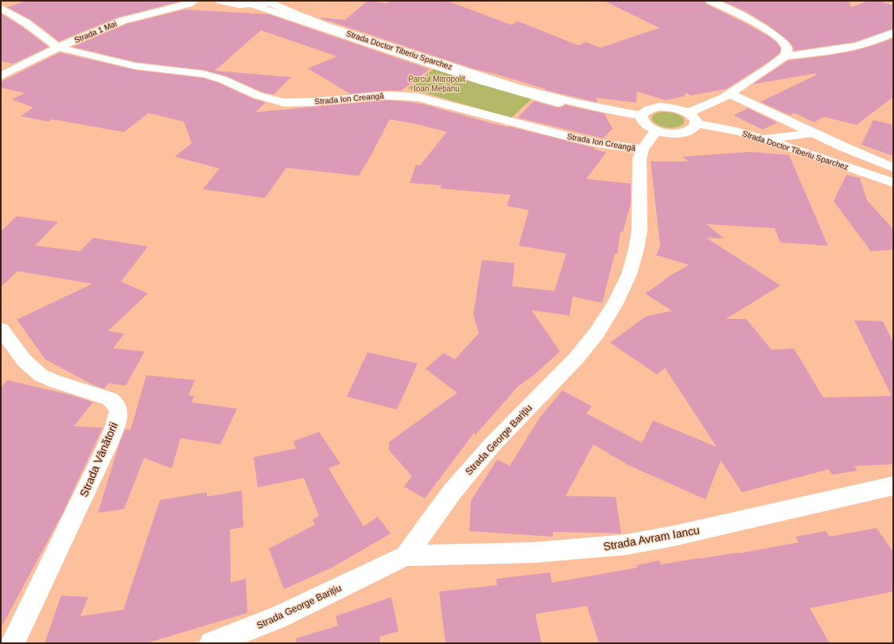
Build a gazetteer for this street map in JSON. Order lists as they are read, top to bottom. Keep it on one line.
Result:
{"streets":{"street":["Strada 1 Mai","Strada Doctor Tiberiu Sparchez","Strada Ion Creangă","Strada George Barițiu","Strada Vânătorii","Strada Avram Iancu"]},"crossings":[["Strada 1 Mai","Strada Ion Creangă"],["Strada Ion Creangă","Strada George Barițiu"],["Strada George Barițiu","Strada Avram Iancu"]],"parks":["Parcul Mitropolit Ioan Mețianu"]}
